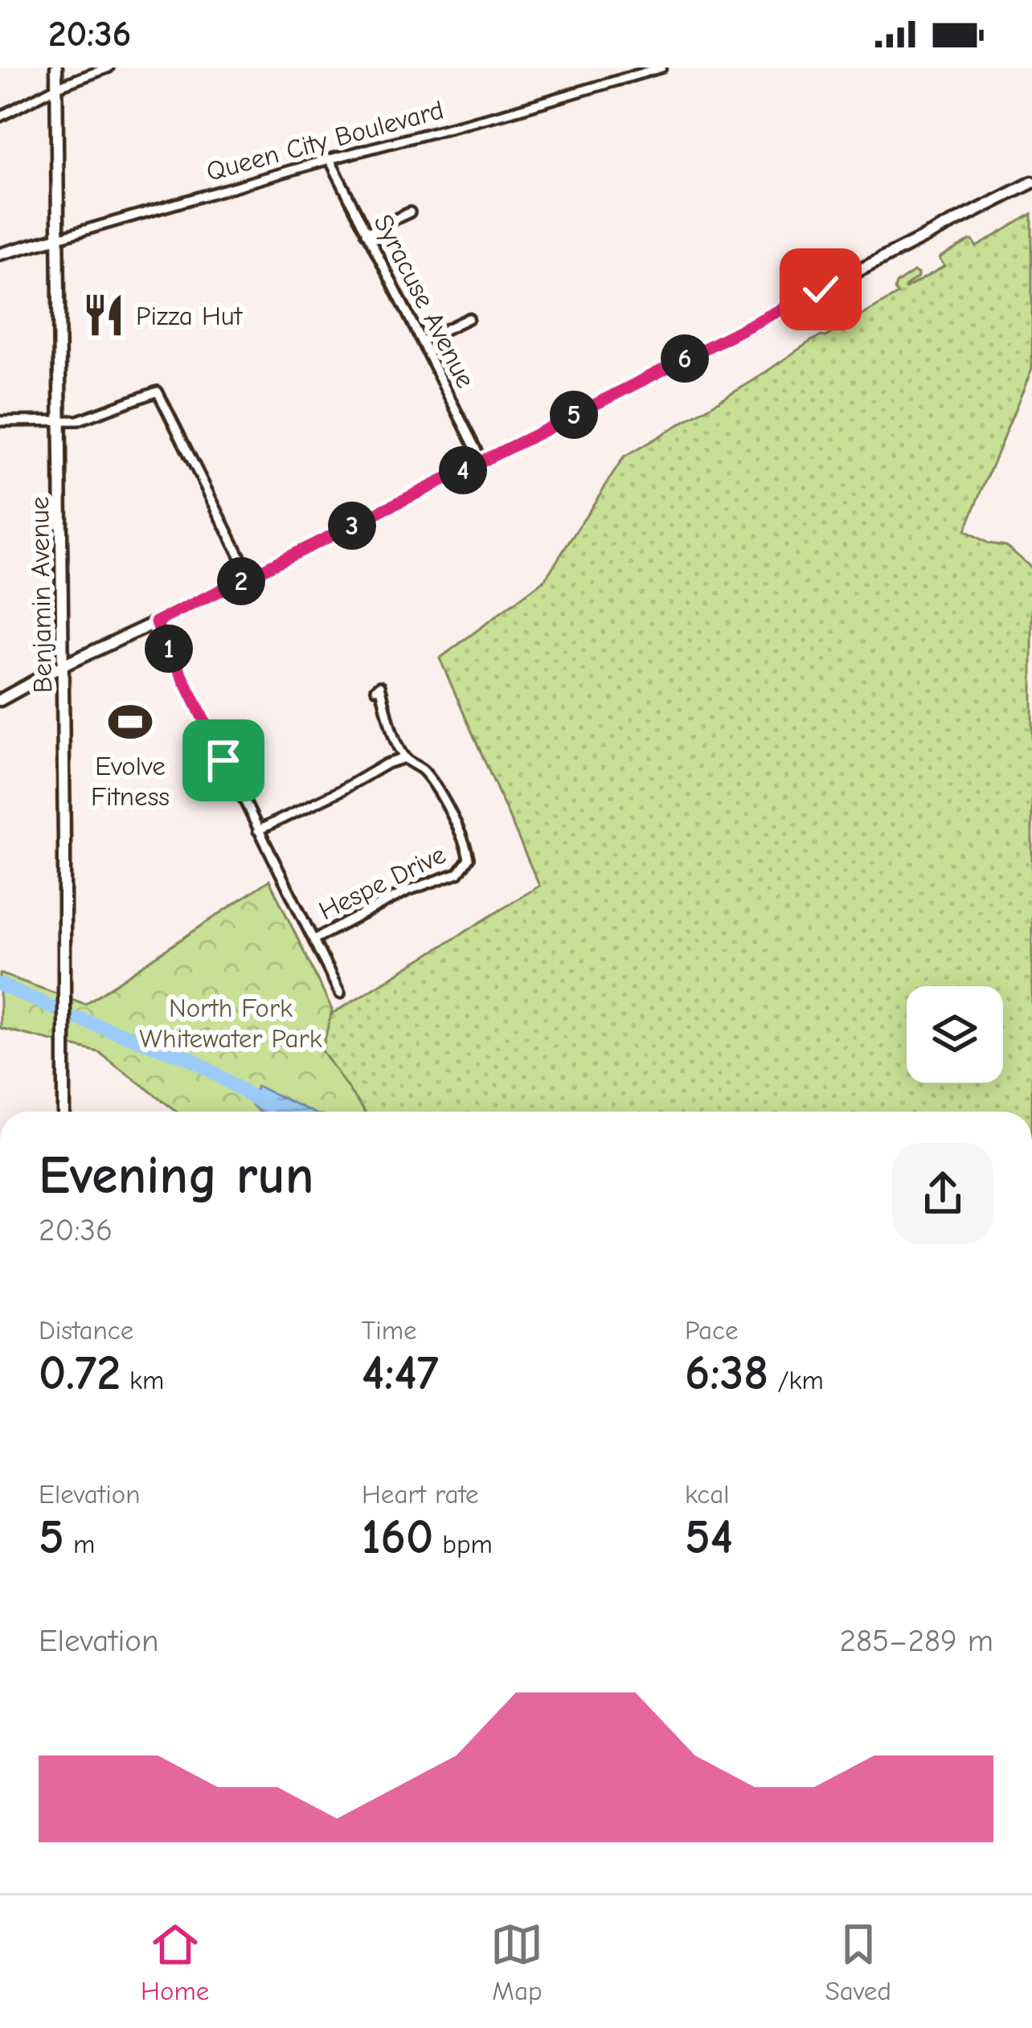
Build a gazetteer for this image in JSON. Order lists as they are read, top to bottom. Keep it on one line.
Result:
{"streets":{"main road":["Queen City Boulevard","Benjamin Avenue"],"street":["Syracuse Avenue","Hespe Drive"]},"crossings":[["Queen City Boulevard","Syracuse Avenue"],["Queen City Boulevard","Benjamin Avenue"]],"parks":["North Fork Whitewater Park"],"places":{"restaurant":["Pizza Hut"],"sports":["Evolve Fitness"]},"page":{"status":"20:36","pins":["6","5","4","3","2","1"],"heading":["Evening run","20:36"],"stats":[["Distance","0.72 km"],["Time","4:47"],["Pace","6:38 /km"],["Elevation","5 m"],["Heart rate","160 bpm"],["kcal","54"]],"chart":["Elevation","285–289 m"],"tabs":["Home","Map","Saved"]}}
